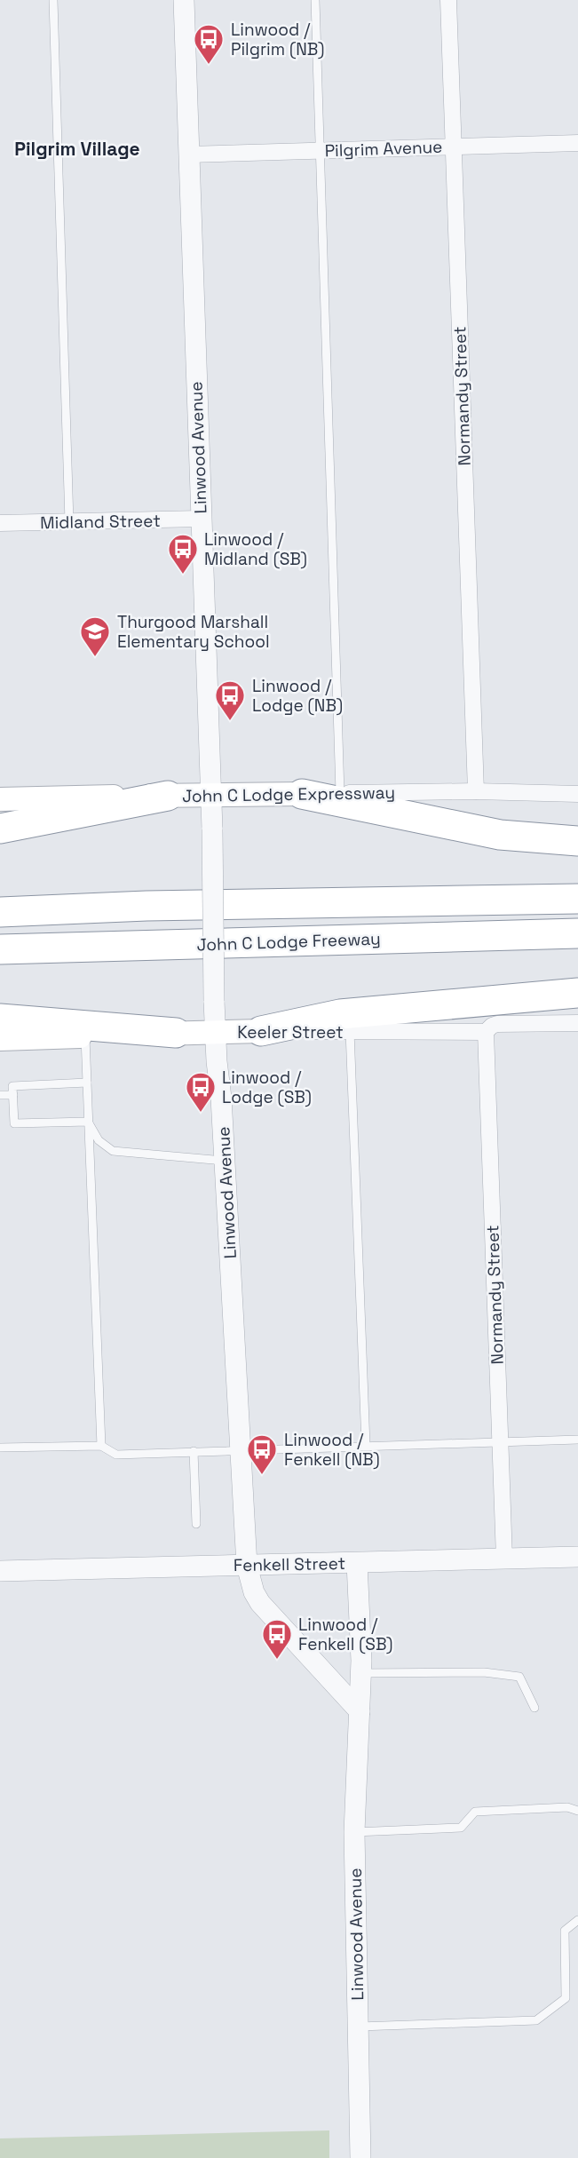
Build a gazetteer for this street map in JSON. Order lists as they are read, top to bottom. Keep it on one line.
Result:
{"streets":{"highway":["John C Lodge Freeway"],"main road":["John C Lodge Expressway","Keeler Street"],"street":["Pilgrim Avenue","Normandy Street","Linwood Avenue","Midland Street","Fenkell Street"]},"crossings":[["Pilgrim Avenue","Normandy Street"],["Pilgrim Avenue","Linwood Avenue"],["Normandy Street","John C Lodge Expressway"],["Normandy Street","Keeler Street"],["Normandy Street","Fenkell Street"],["Linwood Avenue","Midland Street"],["Linwood Avenue","John C Lodge Expressway"],["Linwood Avenue","Keeler Street"],["Linwood Avenue","Fenkell Street"]],"districts":["Pilgrim Village"],"places":{"bus stop":["Linwood / Pilgrim (NB)","Linwood / Midland (SB)","Linwood / Lodge (NB)","Linwood / Lodge (SB)","Linwood / Fenkell (NB)","Linwood / Fenkell (SB)"],"school or university":["Thurgood Marshall Elementary School"]}}
